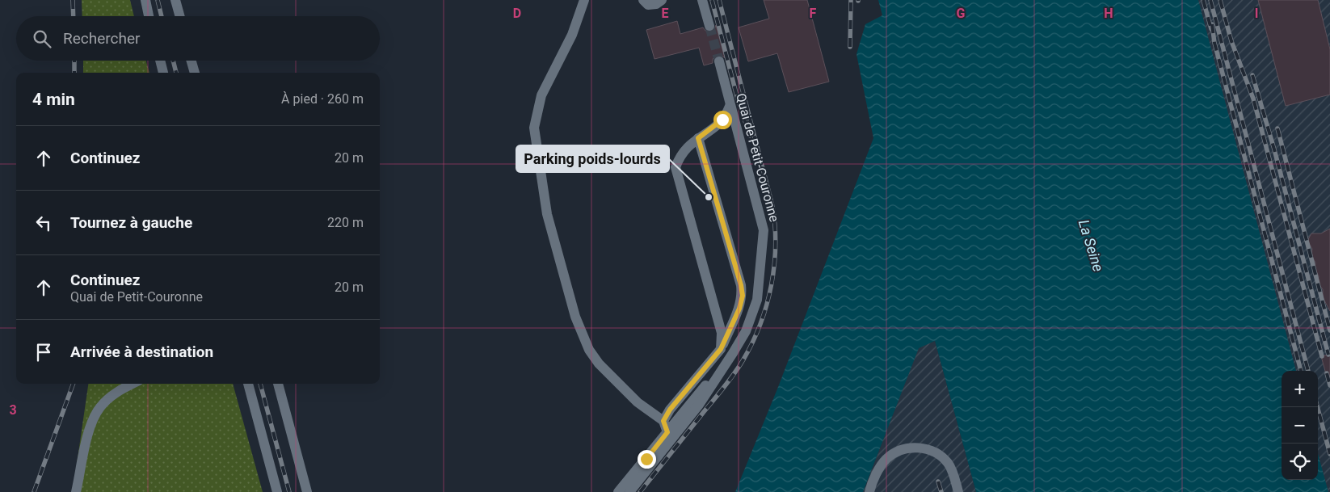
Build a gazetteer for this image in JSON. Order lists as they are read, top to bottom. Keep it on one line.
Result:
{"streets":{"street":["Quai de Petit-Couronne"]},"water":["La Seine"],"places":["Parking poids-lourds"],"page":{"search":"Rechercher","heading":["4 min","À pied · 260 m"],"list":[["Continuez","20 m"],["Tournez à gauche","220 m"],["Continuez","Quai de Petit-Couronne","20 m"],"Arrivée à destination"],"map_buttons":["+","−"]},"grid":{"columns":["D","E","F","G","H","I"],"rows":["3"]}}
